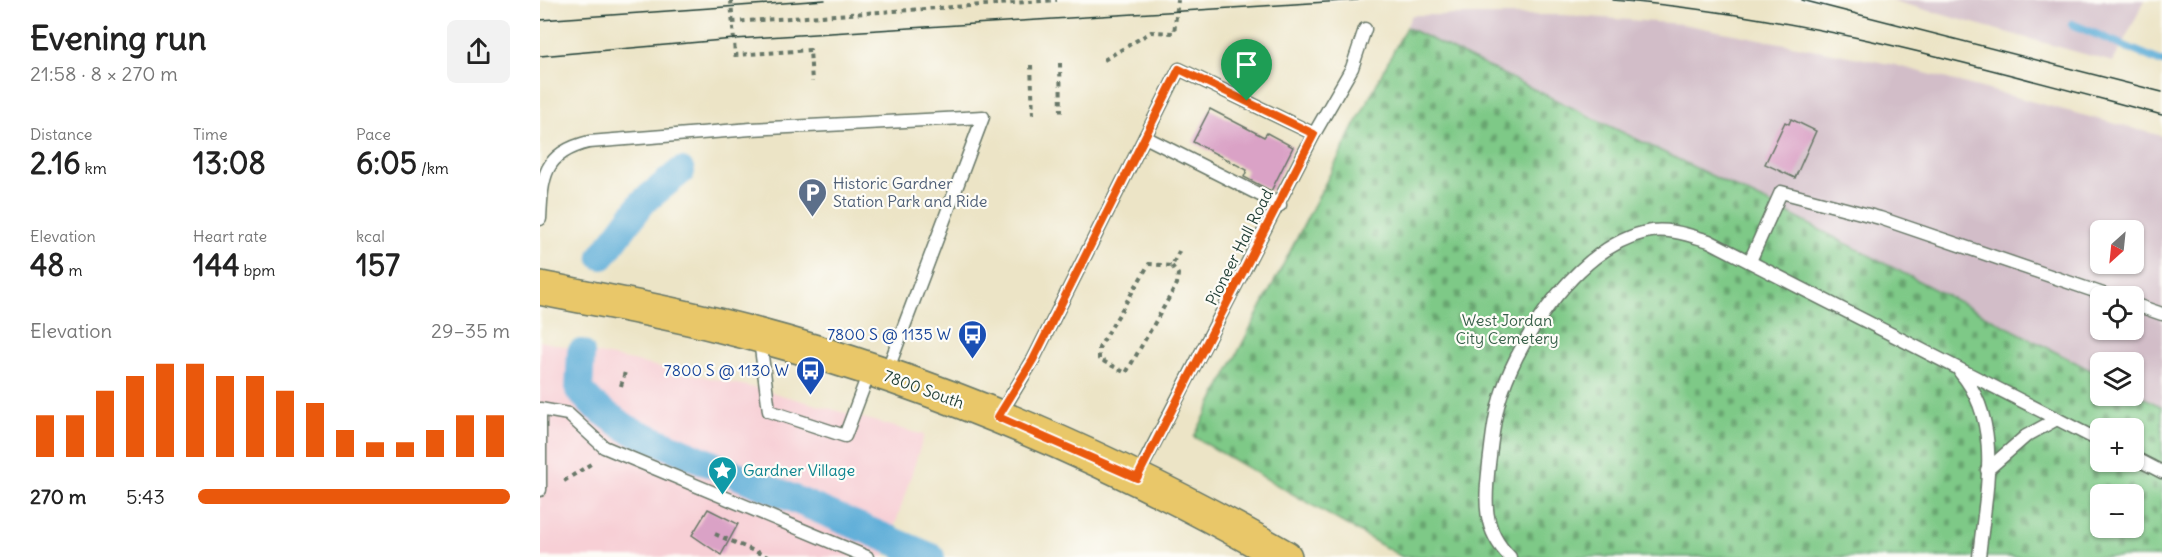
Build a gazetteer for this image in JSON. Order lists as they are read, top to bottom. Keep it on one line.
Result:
{"streets":{"main road":["7800 South"],"lane":["Pioneer Hall Road"]},"crossings":[["Pioneer Hall Road","7800 South"]],"parks":["West Jordan City Cemetery"],"places":{"parking":["Historic Gardner Station Park and Ride"],"bus stop":["7800 S @ 1135 W","7800 S @ 1130 W"],"place":["Gardner Village"]},"north":"bottom left","page":{"heading":["Evening run","21:58 · 8 × 270 m"],"stats":[["Distance","2.16 km"],["Time","13:08"],["Pace","6:05 /km"],["Elevation","48 m"],["Heart rate","144 bpm"],["kcal","157"]],"map_buttons":["+","−"],"chart":["Elevation","29–35 m"],"list":[{"name":"270 m","note":"5:43"}]}}
